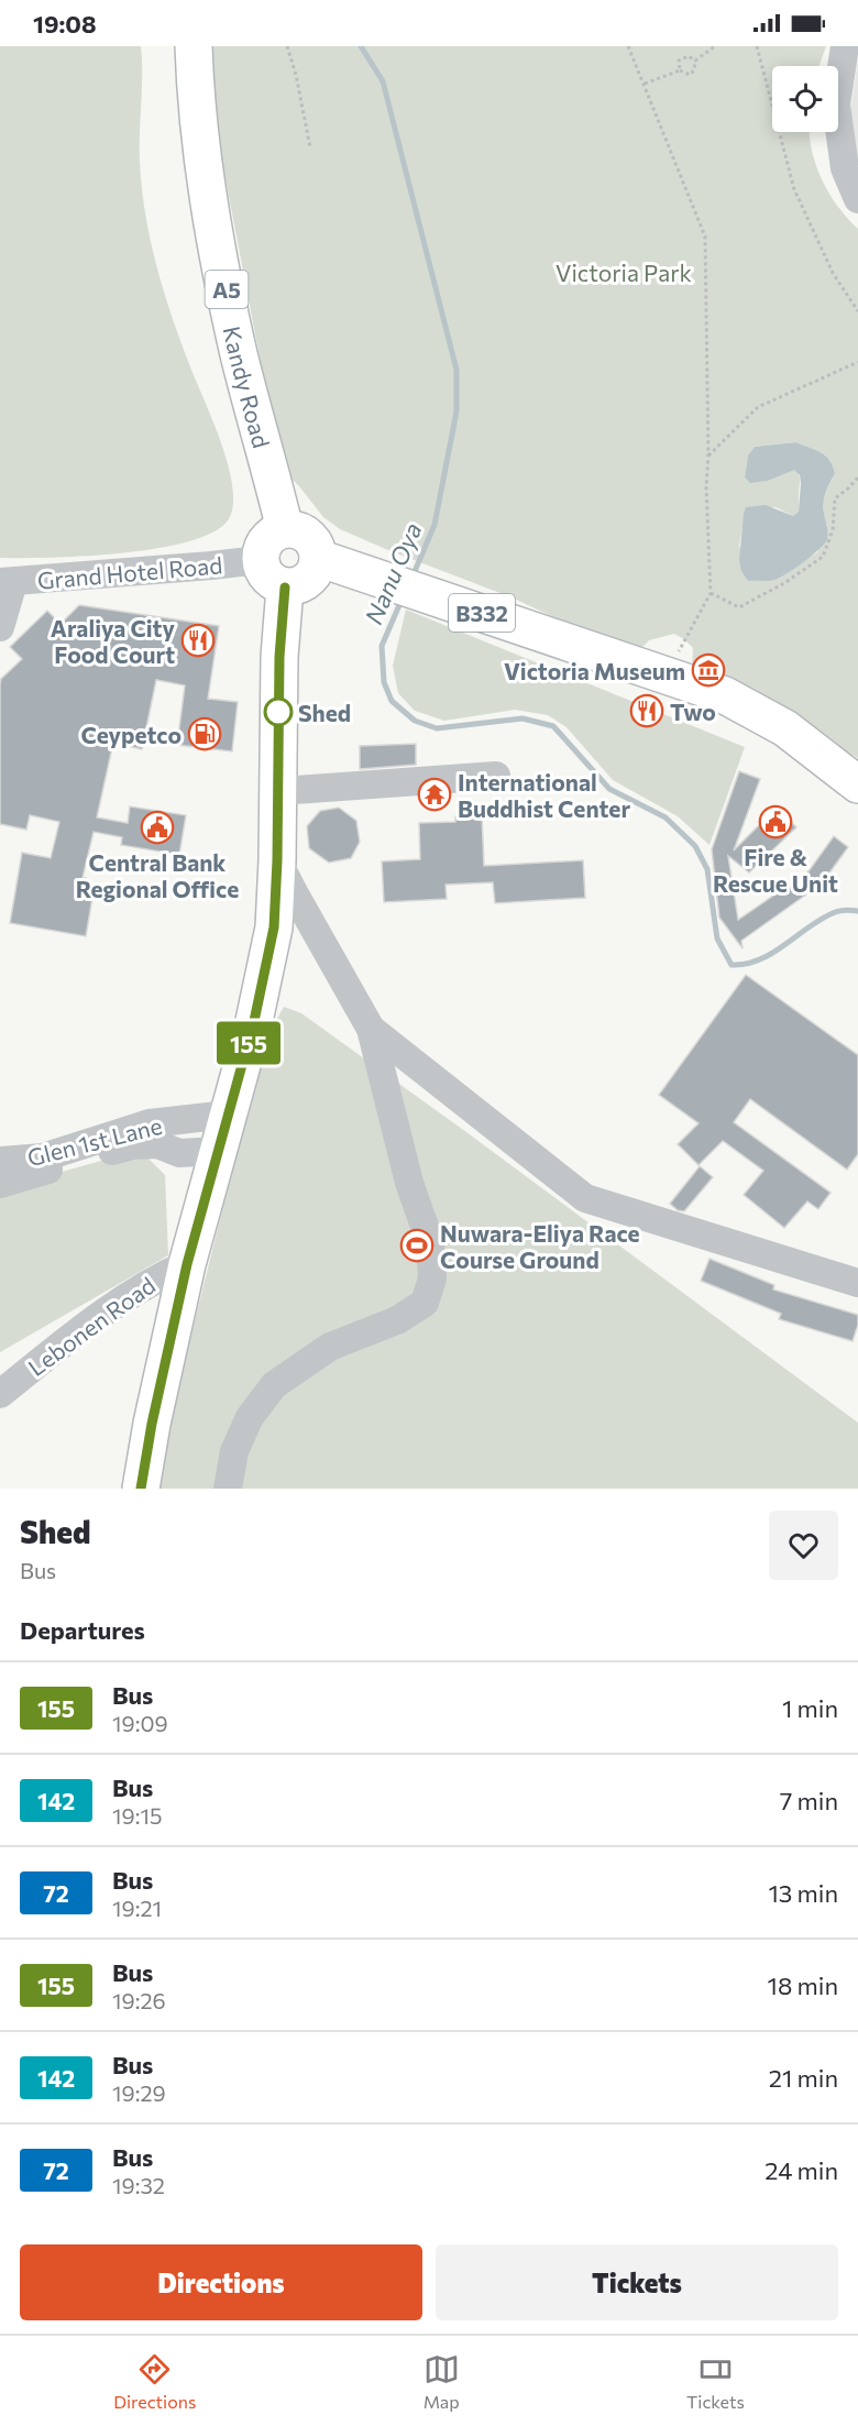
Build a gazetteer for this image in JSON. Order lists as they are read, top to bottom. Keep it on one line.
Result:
{"streets":{"main road":["A5","Kandy Road","B332"],"street":["Grand Hotel Road","Glen 1st Lane","Lebonen Road"]},"crossings":[["Kandy Road","Grand Hotel Road"],["Kandy Road","B332"],["Grand Hotel Road","B332"]],"water":["Nanu Oya"],"parks":["Victoria Park"],"places":{"restaurant":["Araliya City Food Court","Two"],"museum":["Victoria Museum"],"other":["Shed"],"fuel station":["Ceypetco"],"temple":["International Buddhist Center"],"public building":["Fire & Rescue Unit","Central Bank Regional Office"],"sports":["Nuwara-Eliya Race Course Ground"]},"lines":["bus line 155"],"page":{"status":"19:08","on_map":"155","heading":[["Shed","Bus"],"Departures"],"list":[{"mark":"155","name":"Bus","note":"19:09","value":"1 min"},{"mark":"142","name":"Bus","note":"19:15","value":"7 min"},{"mark":"72","name":"Bus","note":"19:21","value":"13 min"},{"mark":"155","name":"Bus","note":"19:26","value":"18 min"},{"mark":"142","name":"Bus","note":"19:29","value":"21 min"},{"mark":"72","name":"Bus","note":"19:32","value":"24 min"}],"buttons":["Directions","Tickets"],"tabs":["Directions","Map","Tickets"]}}
